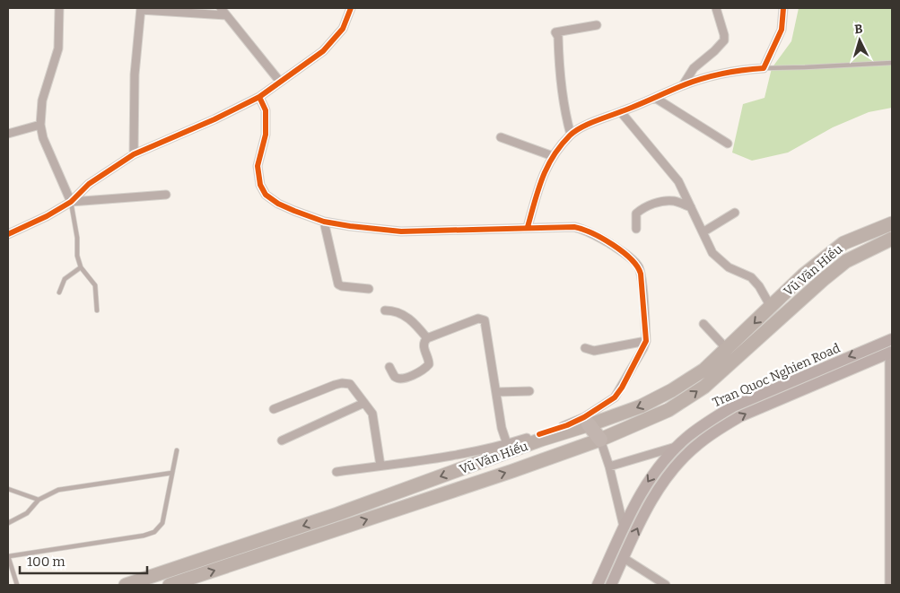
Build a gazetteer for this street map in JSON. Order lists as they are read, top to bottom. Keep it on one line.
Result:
{"streets":{"main road":["Vũ Văn Hiếu","Tran Quoc Nghien Road"]},"scale_bar":"100 m","north":"top"}
